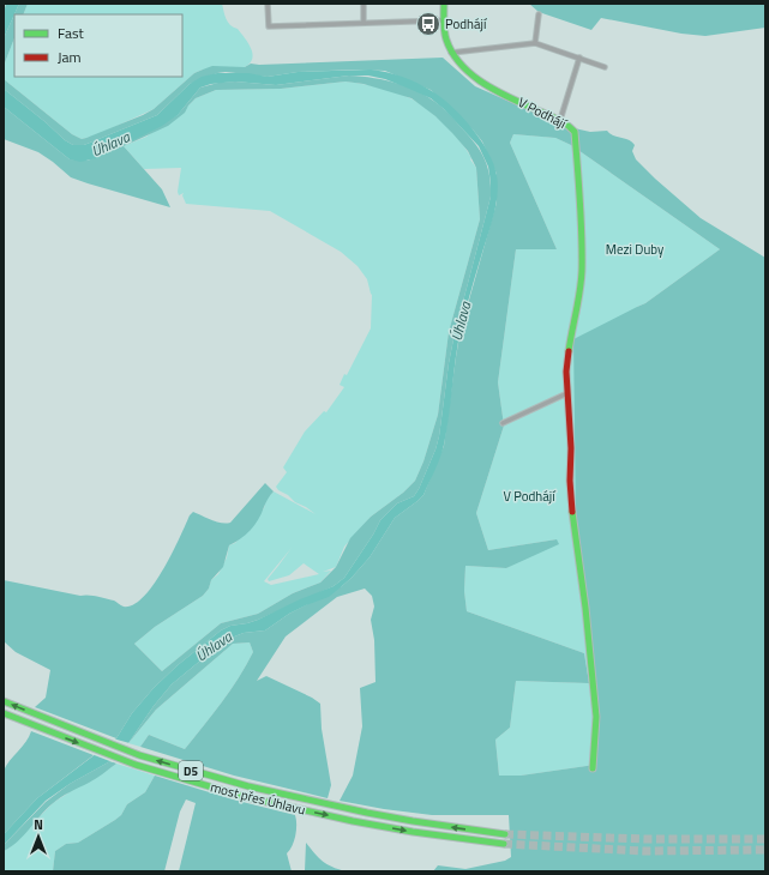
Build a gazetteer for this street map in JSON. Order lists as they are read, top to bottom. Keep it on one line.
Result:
{"streets":{"main road":["V Podhájí","D5","most přes Úhlavu"]},"water":["Úhlava"],"parks":["Mezi Duby","V Podhájí"],"places":{"bus stop":["Podhájí"]},"legend":["Fast","Jam"],"north":"top"}
